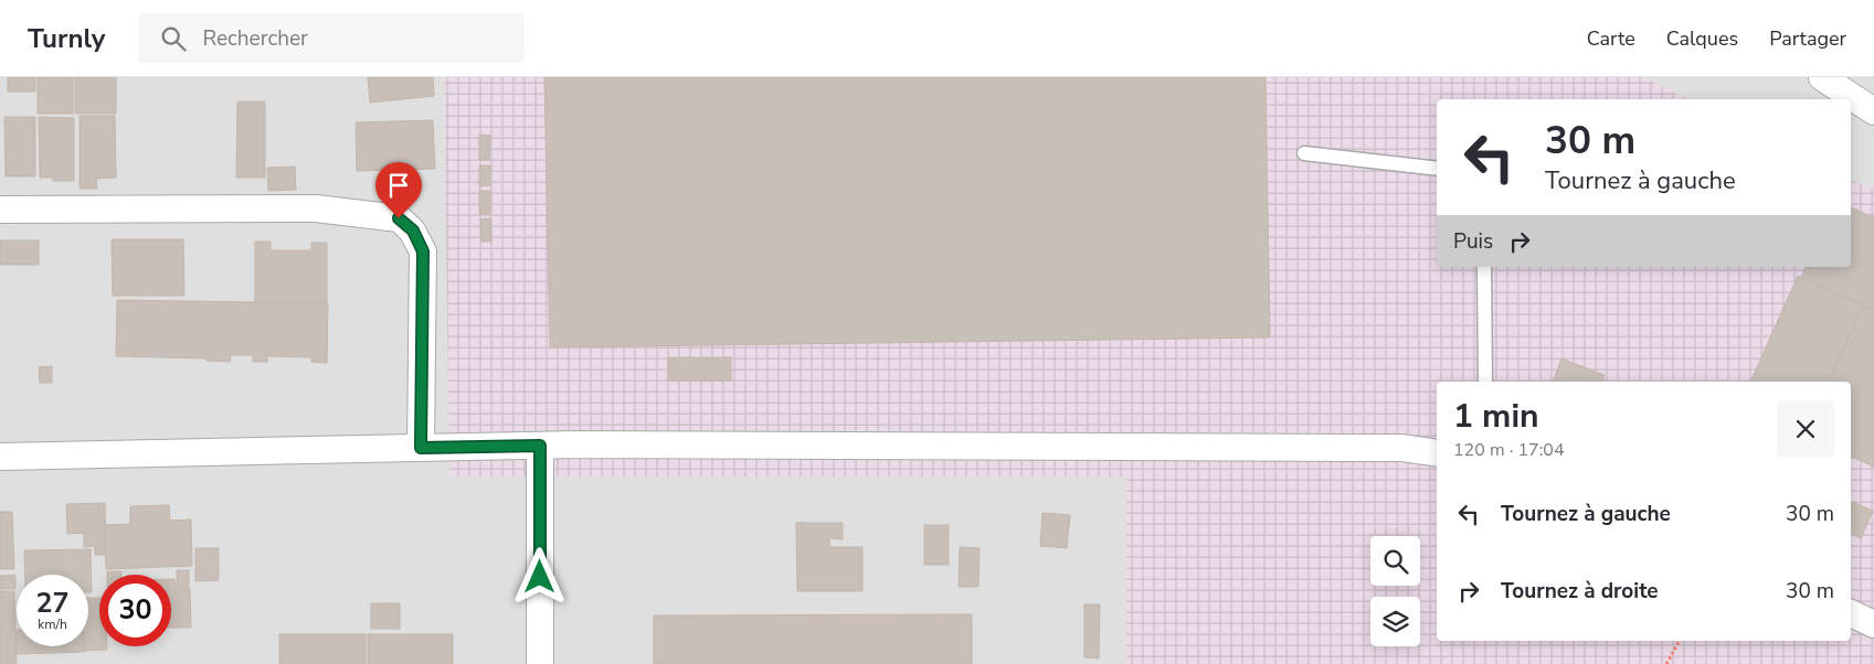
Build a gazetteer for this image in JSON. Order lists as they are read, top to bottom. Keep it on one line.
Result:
{"page":{"header":"Turnly","search":"Rechercher","nav":["Carte","Calques","Partager"],"turn":["30 m","Tournez à gauche"],"then":"Puis","heading":["1 min","120 m · 17:04"],"list":[{"name":"Tournez à gauche","value":"30 m"},{"name":"Tournez à droite","value":"30 m"}],"speed":"27 km/h","limit":"30"}}
